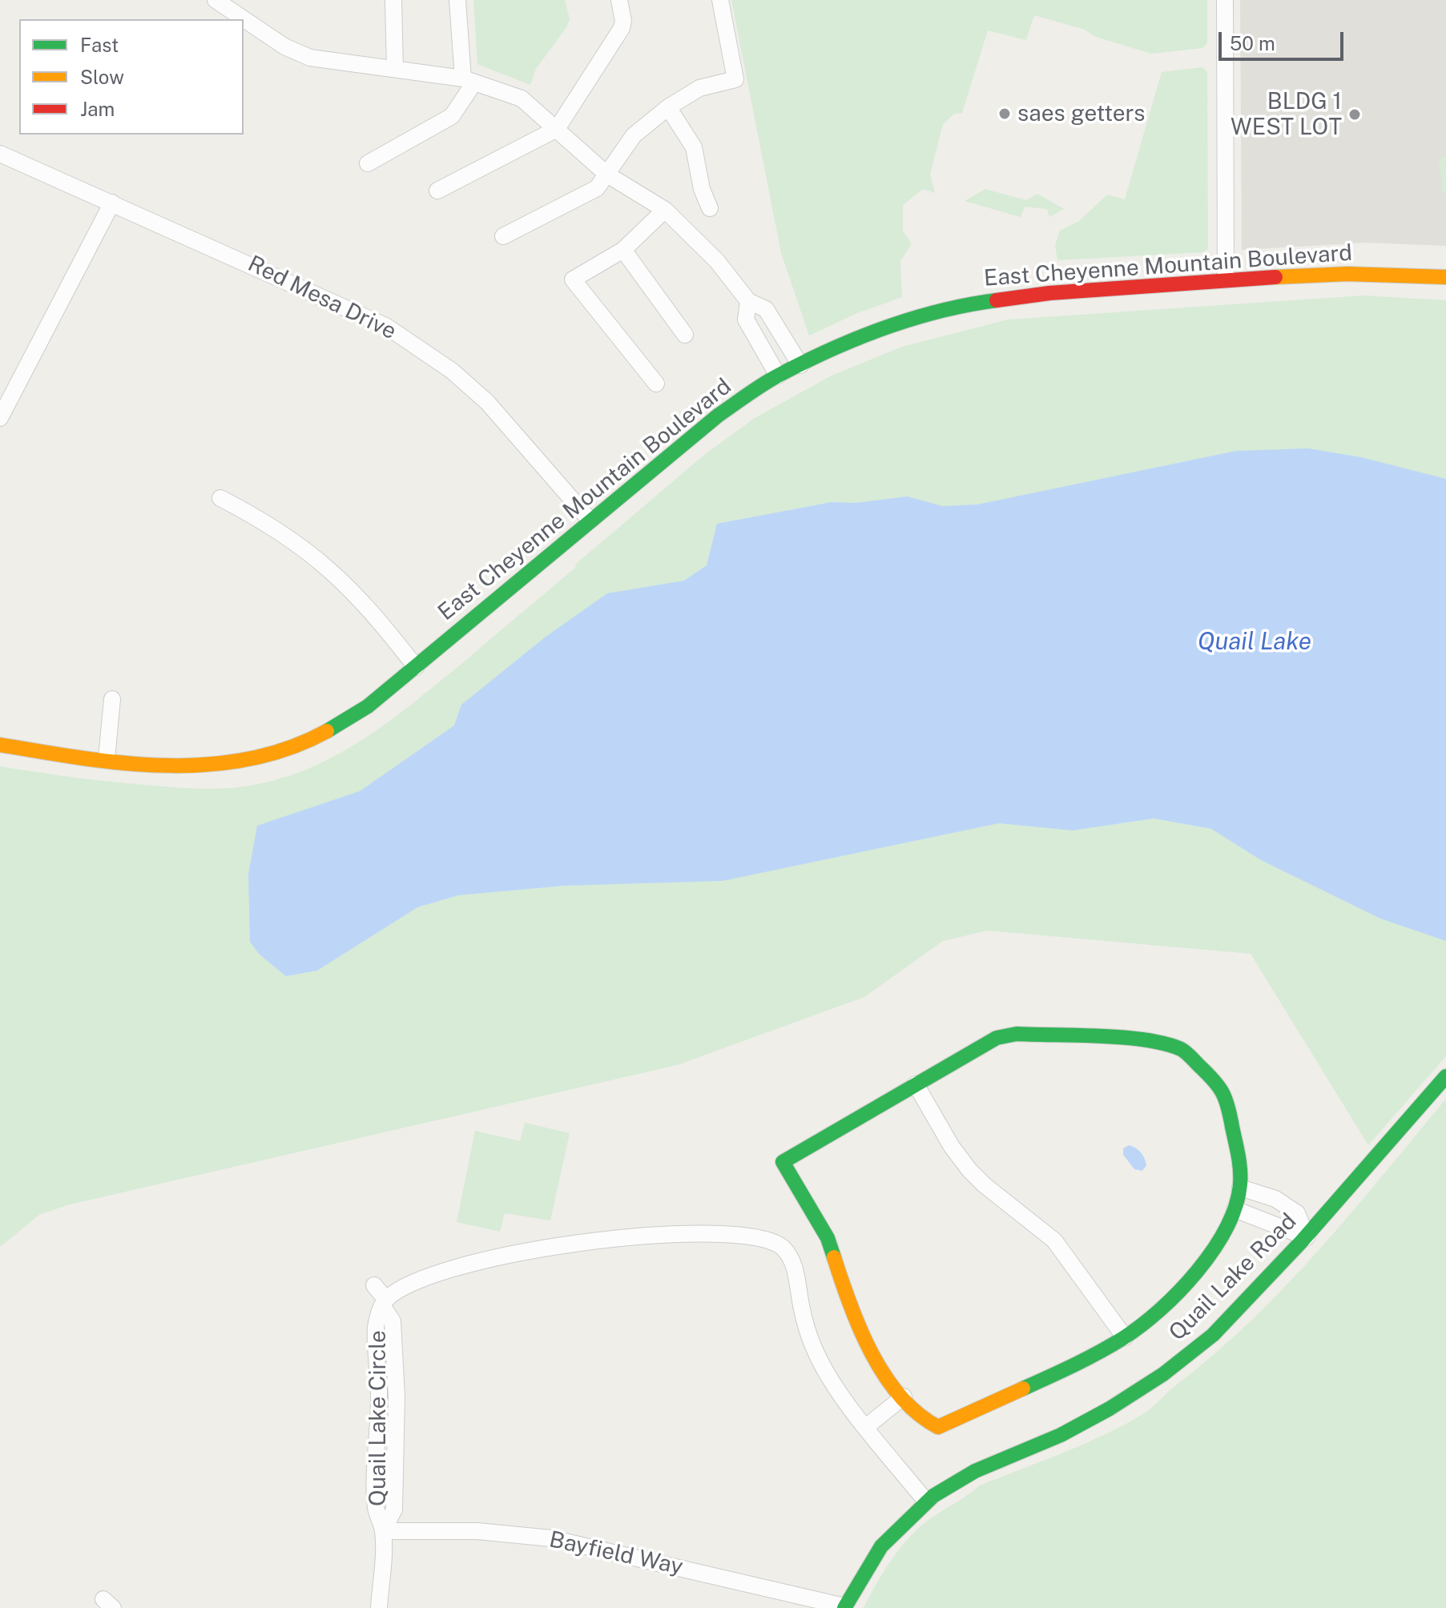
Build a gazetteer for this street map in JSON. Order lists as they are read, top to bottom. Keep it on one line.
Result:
{"streets":{"street":["East Cheyenne Mountain Boulevard","Red Mesa Drive","Quail Lake Road","Quail Lake Circle","Bayfield Way"]},"crossings":[["East Cheyenne Mountain Boulevard","Red Mesa Drive"],["Quail Lake Road","Quail Lake Circle"],["Quail Lake Road","Bayfield Way"],["Quail Lake Circle","Bayfield Way"]],"water":["Quail Lake"],"places":["saes getters","BLDG 1 WEST LOT"],"legend":["Fast","Slow","Jam"],"scale_bar":"50 m"}
